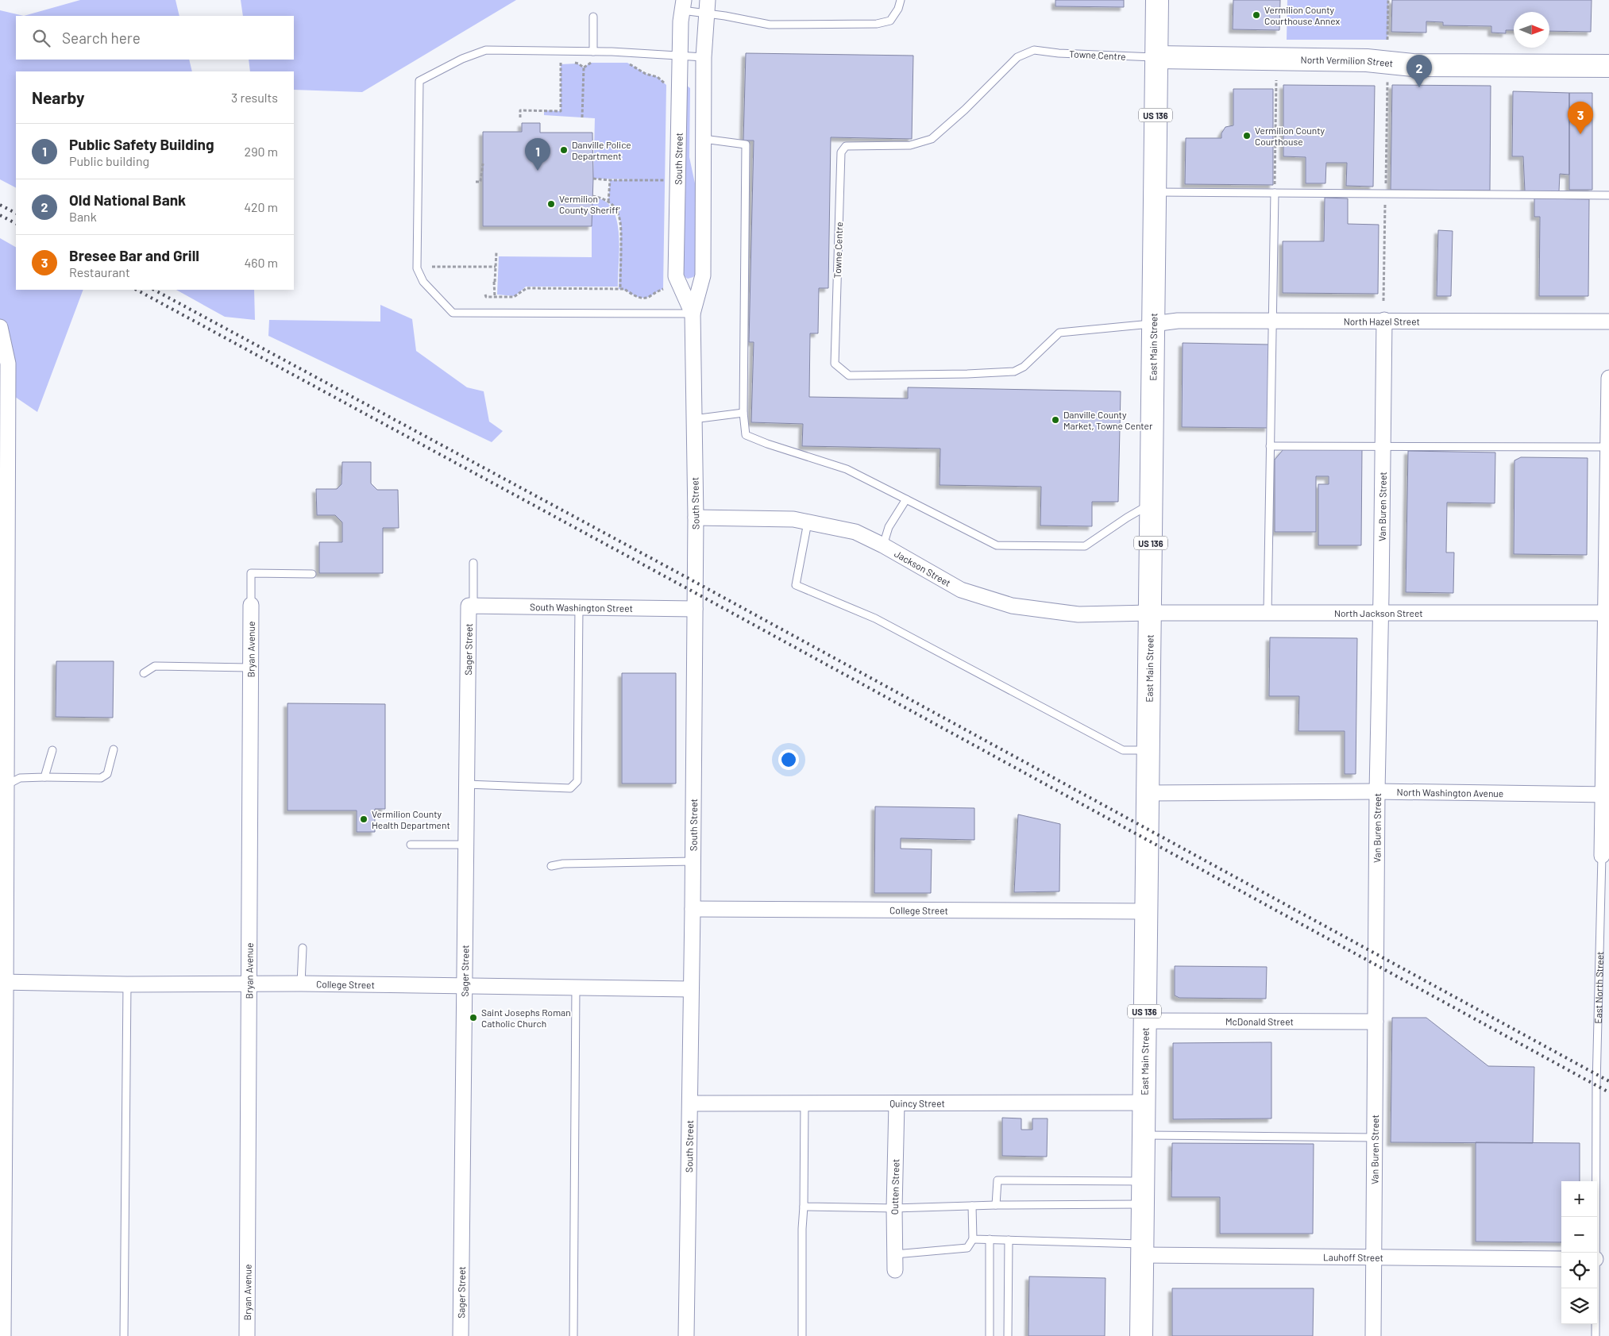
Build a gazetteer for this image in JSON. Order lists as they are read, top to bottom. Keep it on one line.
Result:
{"streets":{"main road":["North Vermilion Street","US 136","East Main Street"],"street":["South Street","North Hazel Street","Van Buren Street","Jackson Street","South Washington Street","North Jackson Street","Bryan Avenue","Sager Street","North Washington Avenue","College Street","East North Street","McDonald Street","Quincy Street","Outten Street","Lauhoff Street"],"lane":["Towne Centre"]},"crossings":[["Towne Centre","North Vermilion Street"],["Towne Centre","North Hazel Street"],["Towne Centre","East Main Street"],["North Vermilion Street","East Main Street"],["South Street","Jackson Street"],["South Street","South Washington Street"],["South Street","College Street"],["South Street","Quincy Street"],["North Hazel Street","East Main Street"],["North Hazel Street","Van Buren Street"],["East Main Street","Jackson Street"],["East Main Street","North Jackson Street"],["East Main Street","North Washington Avenue"],["East Main Street","College Street"],["East Main Street","McDonald Street"],["East Main Street","Quincy Street"],["East Main Street","Lauhoff Street"],["Van Buren Street","North Jackson Street"],["Van Buren Street","North Washington Avenue"],["Van Buren Street","McDonald Street"],["Van Buren Street","Lauhoff Street"],["Jackson Street","North Jackson Street"],["South Washington Street","Sager Street"],["North Jackson Street","East North Street"],["Bryan Avenue","College Street"],["Sager Street","College Street"],["North Washington Avenue","East North Street"],["Quincy Street","Outten Street"]],"places":["Vermilion County Courthouse Annex","Vermilion County Courthouse","Danville Police Department","Vermilion County Sheriff'","Danville County Market, Towne Center","Vermilion County Health Department","Saint Josephs Roman Catholic Church"],"north":"right","page":{"search":"Search here","pins":["2","3","1"],"heading":["Nearby","3 results"],"list":[{"mark":"1","name":"Public Safety Building","note":"Public building","value":"290 m"},{"mark":"2","name":"Old National Bank","note":"Bank","value":"420 m"},{"mark":"3","name":"Bresee Bar and Grill","note":"Restaurant","value":"460 m"}],"map_buttons":["+","−"]}}
